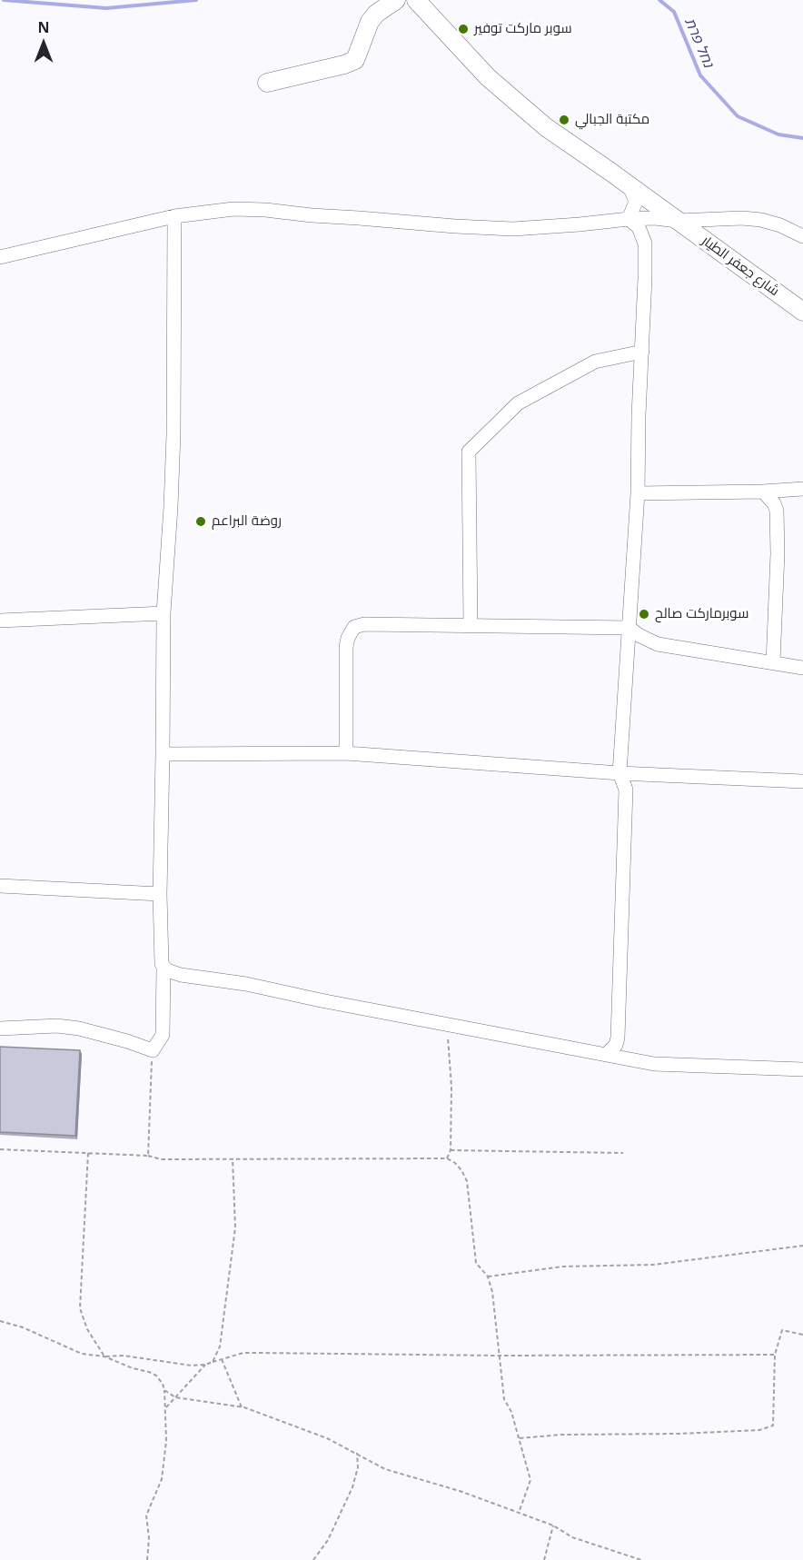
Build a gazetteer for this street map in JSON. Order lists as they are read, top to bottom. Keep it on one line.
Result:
{"streets":{"street":["شارع جعفر الطيار"]},"water":["נחל פרת"],"places":["سوبر ماركت توفير","مكتبة الجبالي","روضة البراعم","سوبرماركت صالح"],"north":"top"}
